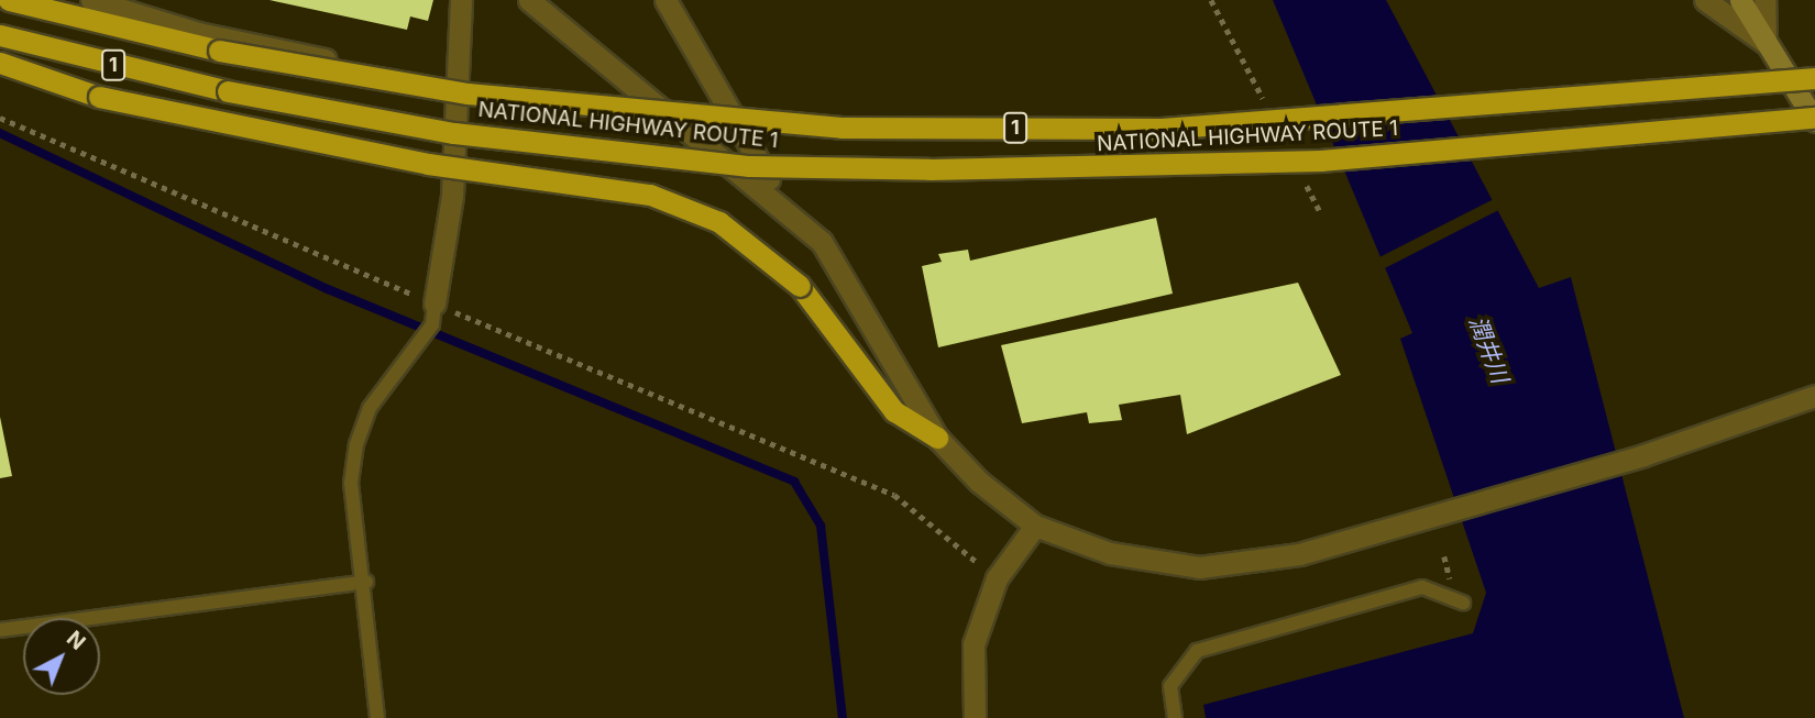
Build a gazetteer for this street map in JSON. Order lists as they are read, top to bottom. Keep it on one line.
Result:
{"streets":{"highway":["1","NATIONAL HIGHWAY ROUTE 1"]},"water":["潤井川"],"north":"top right"}
